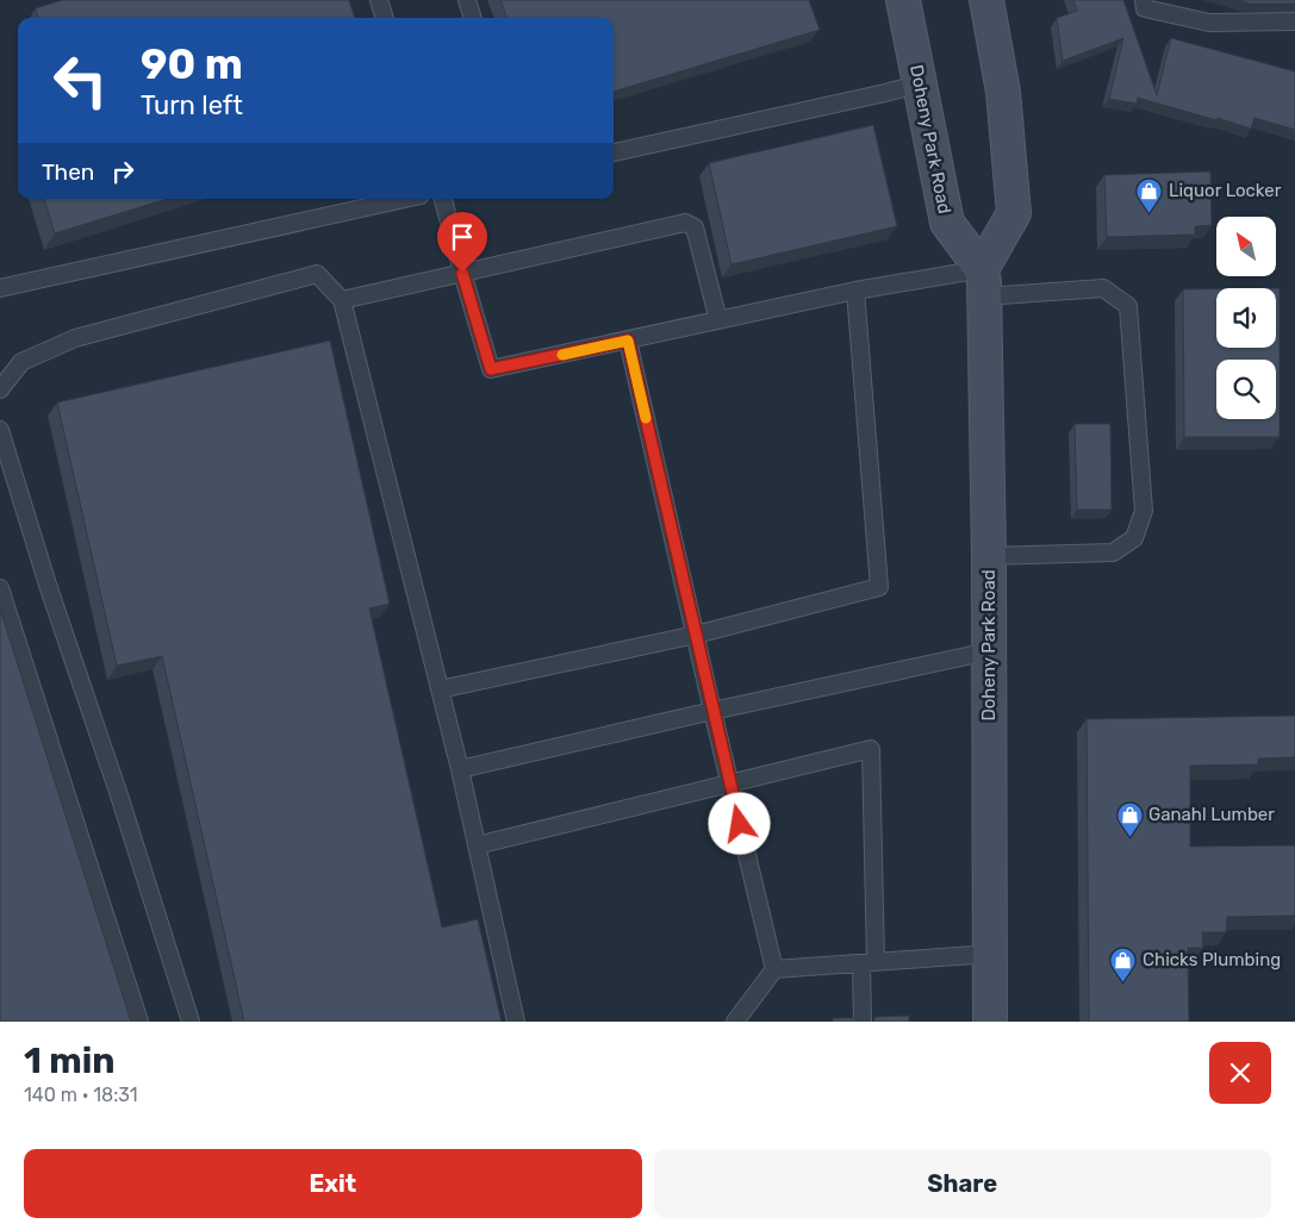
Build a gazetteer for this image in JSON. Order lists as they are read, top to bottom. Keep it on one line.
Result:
{"streets":{"main road":["Doheny Park Road"]},"places":{"shop":["Liquor Locker","Ganahl Lumber","Chicks Plumbing"]},"north":"top left","page":{"turn":["90 m","Turn left"],"then":"Then","heading":["1 min","140 m · 18:31"],"buttons":["Exit","Share"]}}
